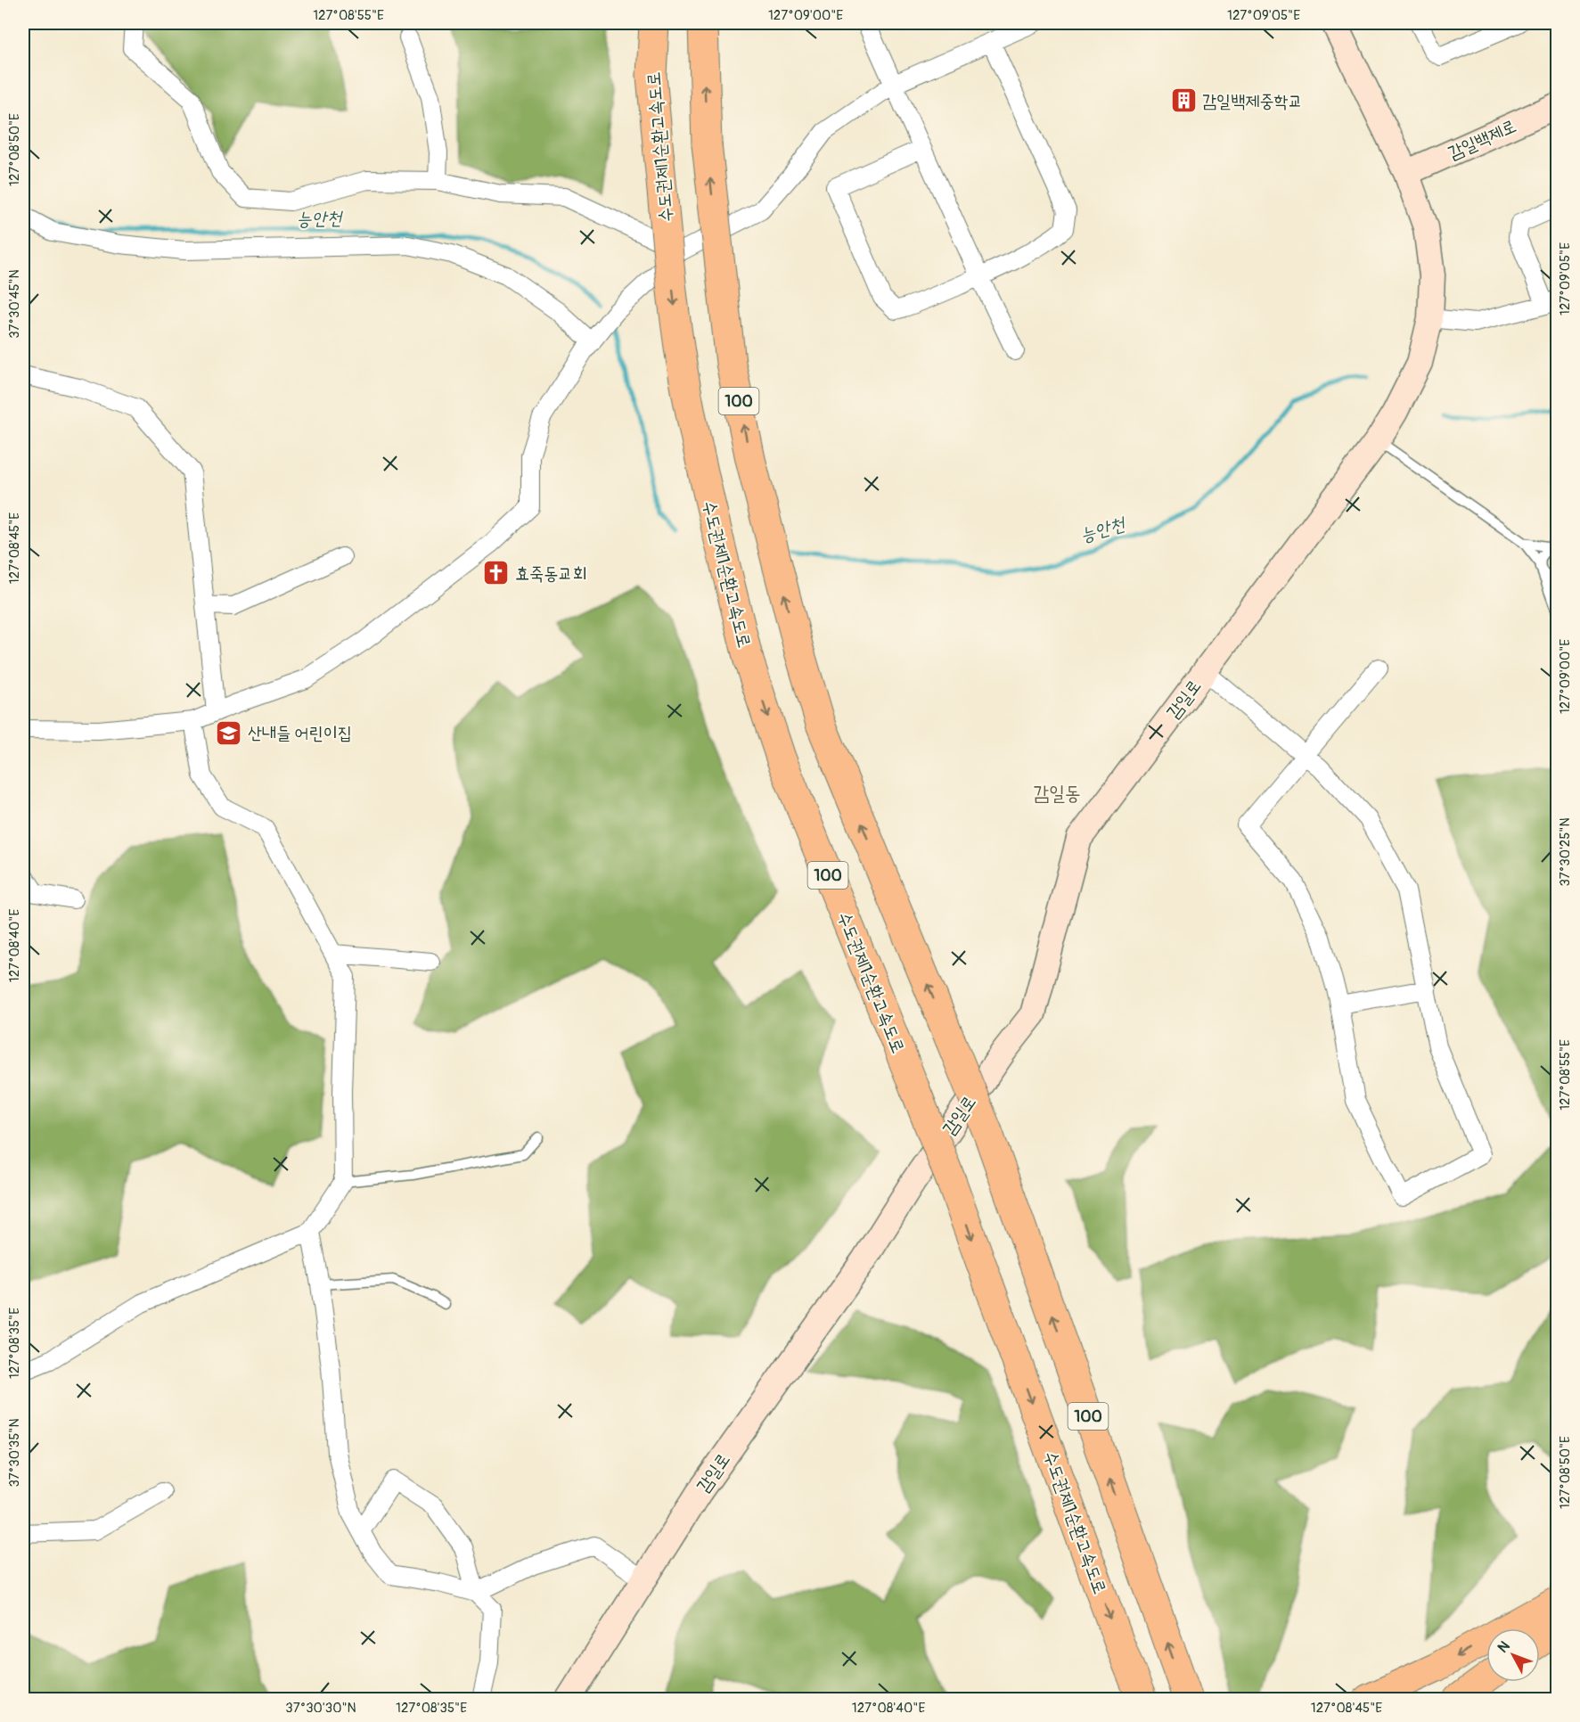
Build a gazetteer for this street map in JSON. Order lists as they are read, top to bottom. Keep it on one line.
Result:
{"streets":{"highway":["수도권제1순환고속도로","100"],"street":["감일백제로","감일로"]},"crossings":[["감일백제로","감일로"]],"districts":["감일동"],"water":["능안천"],"places":{"building":["감일백제중학교"],"church":["효죽동교회"],"school or university":["산내들 어린이집"]},"north":"top left","coordinates":["127°08'55\"E","127°09'00\"E","127°09'05\"E","127°08'50\"E","37°30'45\"N","127°08'45\"E","37°30'25\"N","127°08'40\"E","127°08'35\"E","37°30'35\"N","37°30'30\"N"]}
